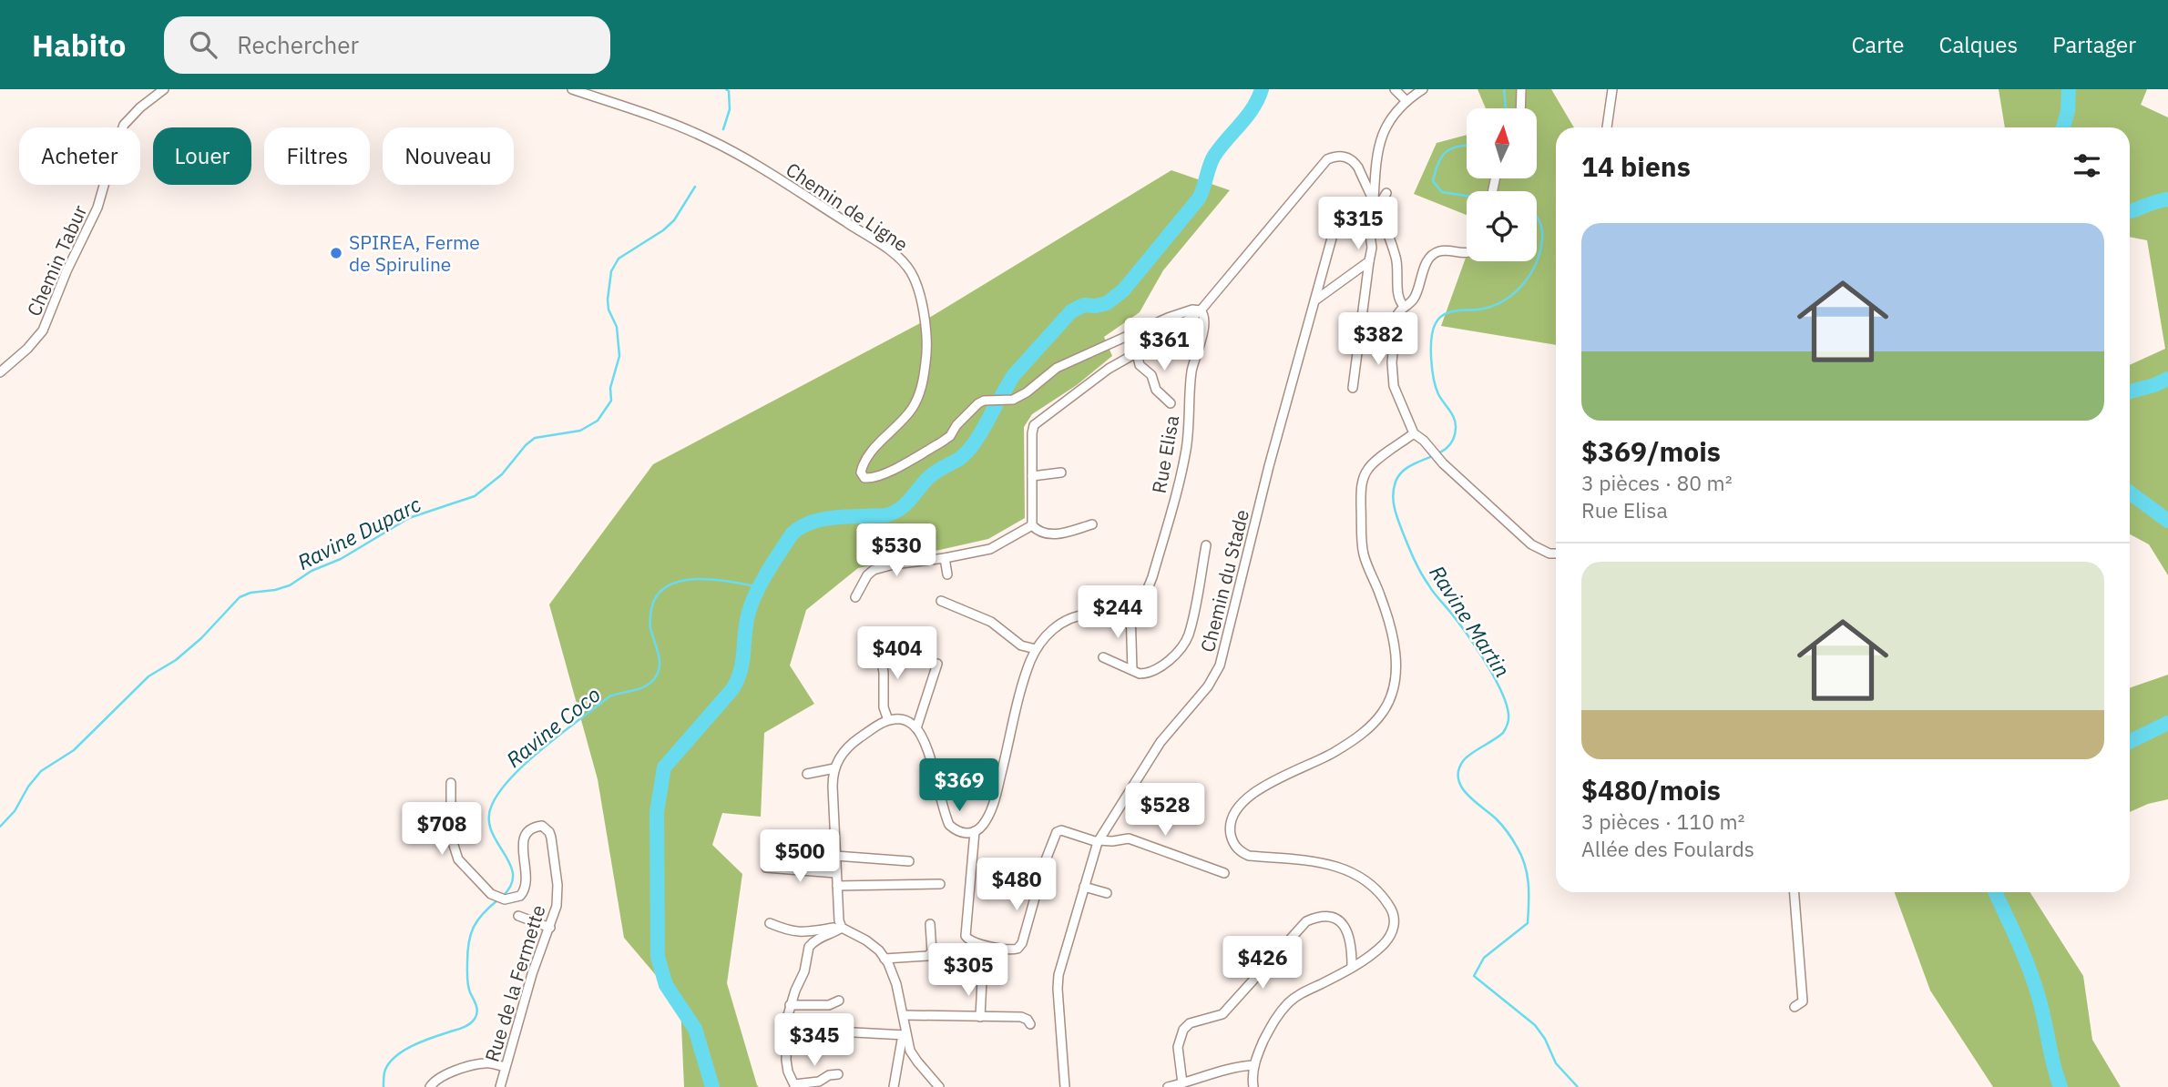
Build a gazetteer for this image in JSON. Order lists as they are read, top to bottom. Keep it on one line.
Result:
{"streets":{"street":["Chemin de Ligne","Chemin Tabur","Rue Elisa","Chemin du Stade","Rue de la Fermette"]},"crossings":[["Chemin de Ligne","Rue Elisa"]],"water":["Ravine Duparc","Ravine Martin","Ravine Coco"],"places":["SPIREA, Ferme de Spiruline"],"north":"top","page":{"header":"Habito","search":"Rechercher","nav":["Carte","Calques","Partager"],"chip":["Acheter","Louer","Filtres","Nouveau"],"heading":"14 biens","price":["$315","$382","$361","$530","$244","$404","$369","$528","$708","$500","$480","$426","$305","$345"],"list":[{"name":"$369/mois","note":"3 pièces · 80 m² · Rue Elisa"},{"name":"$480/mois","note":"3 pièces · 110 m² · Allée des Foulards"}]}}
